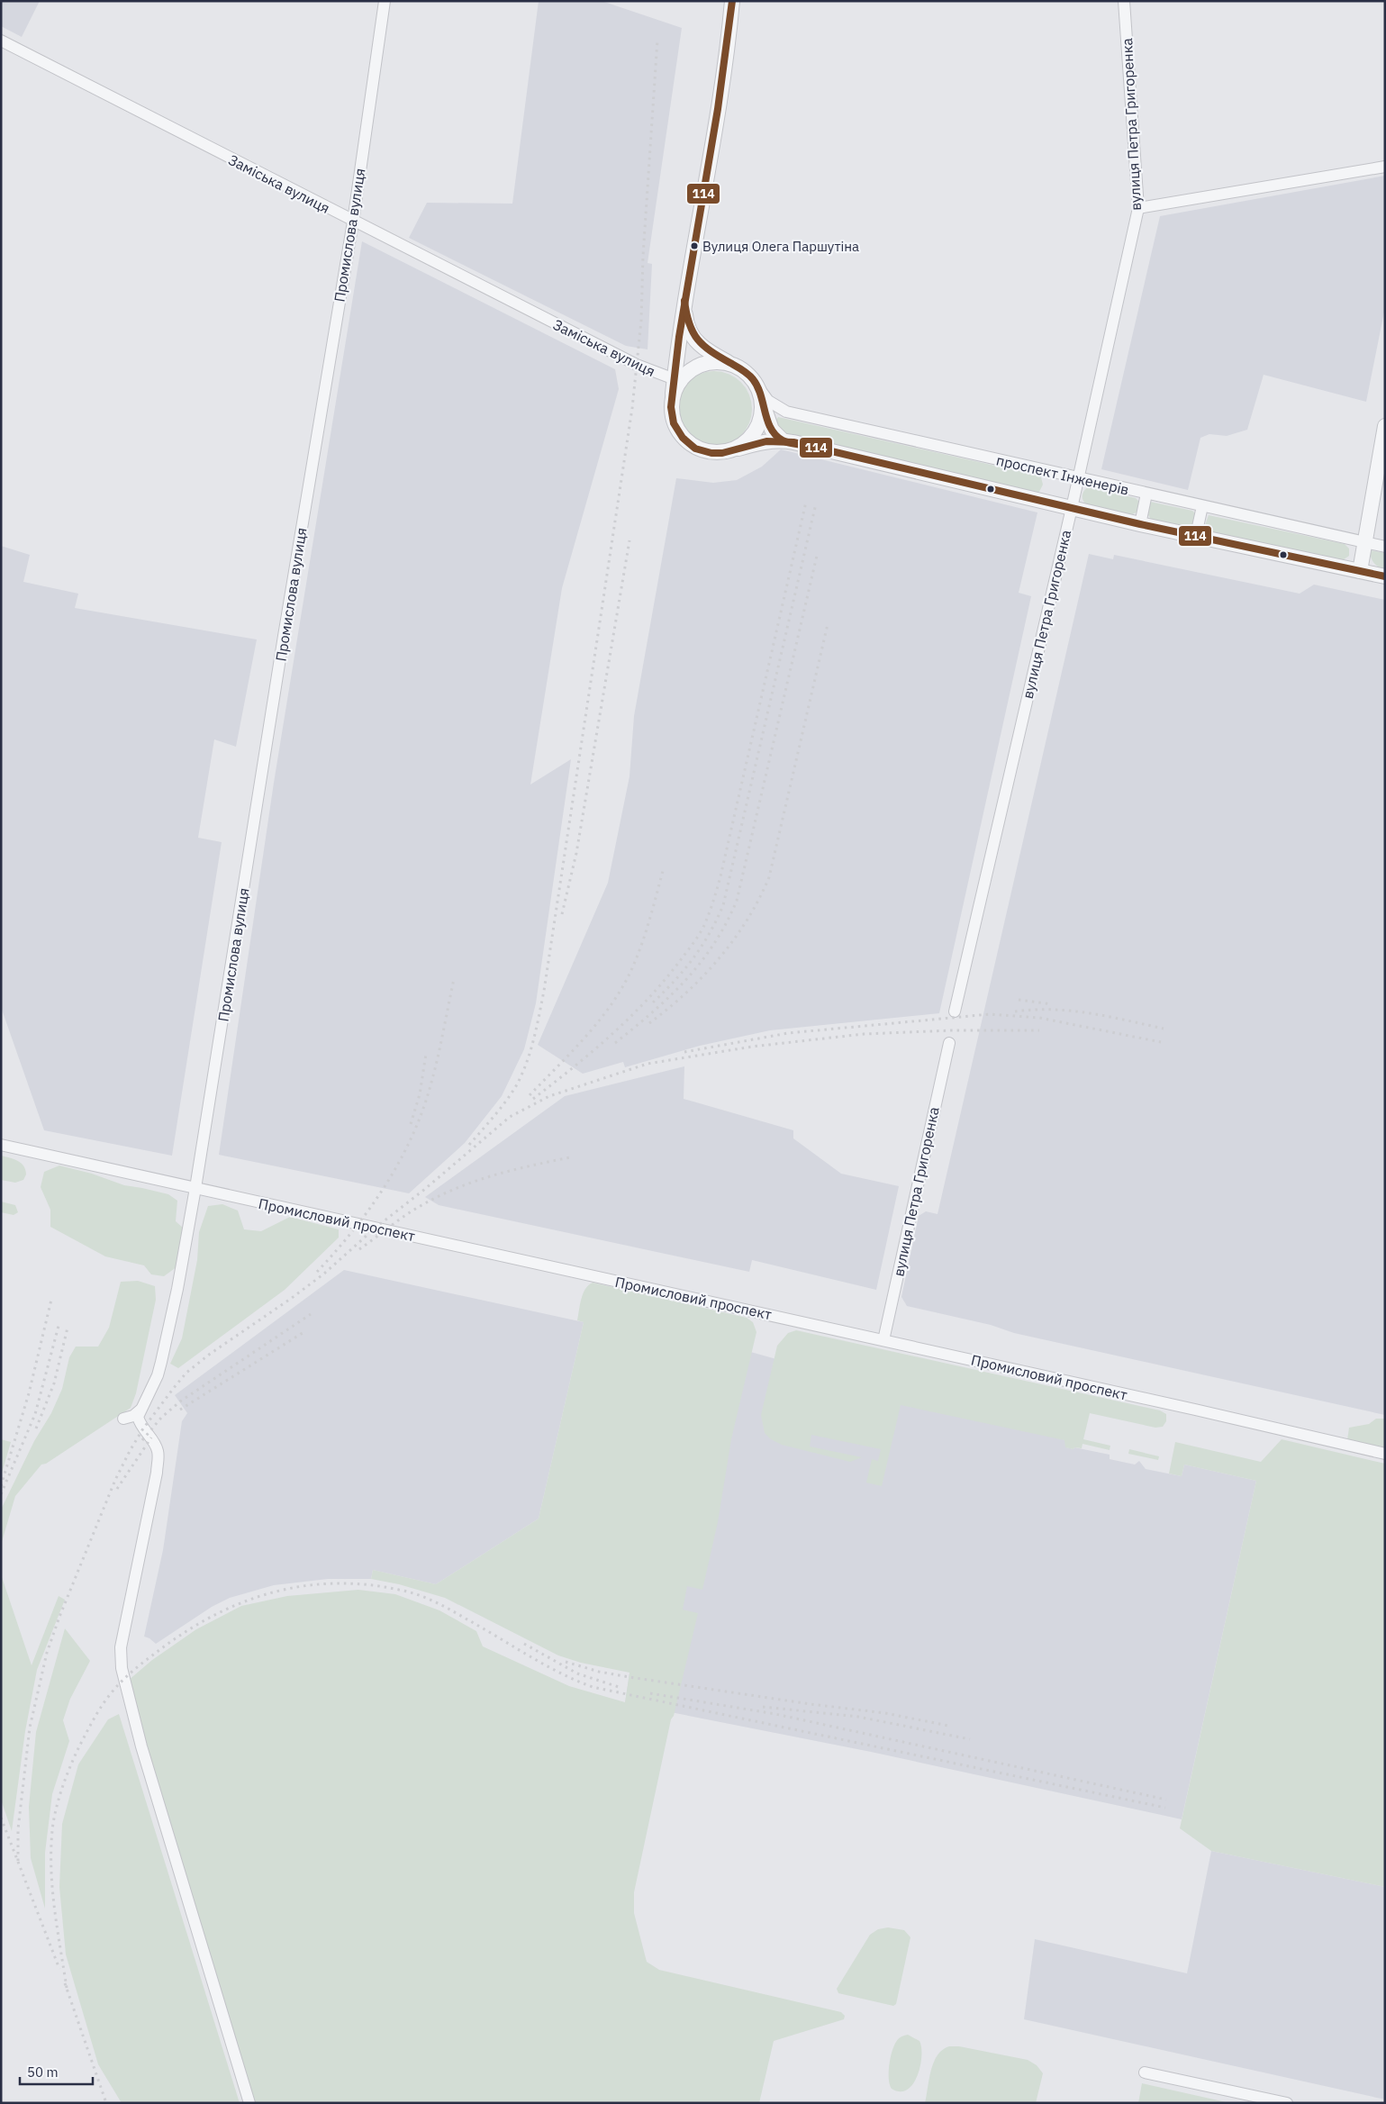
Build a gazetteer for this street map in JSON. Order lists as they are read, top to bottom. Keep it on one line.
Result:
{"streets":{"street":["вулиця Петра Григоренка","Заміська вулиця","Промислова вулиця","проспект Інженерів","Промисловий проспект"]},"crossings":[["вулиця Петра Григоренка","проспект Інженерів"],["вулиця Петра Григоренка","Промисловий проспект"],["Заміська вулиця","Промислова вулиця"],["Заміська вулиця","проспект Інженерів"],["Промислова вулиця","Промисловий проспект"]],"places":["Вулиця Олега Паршутіна"],"lines":["transit line 114"],"scale_bar":"50 m"}
